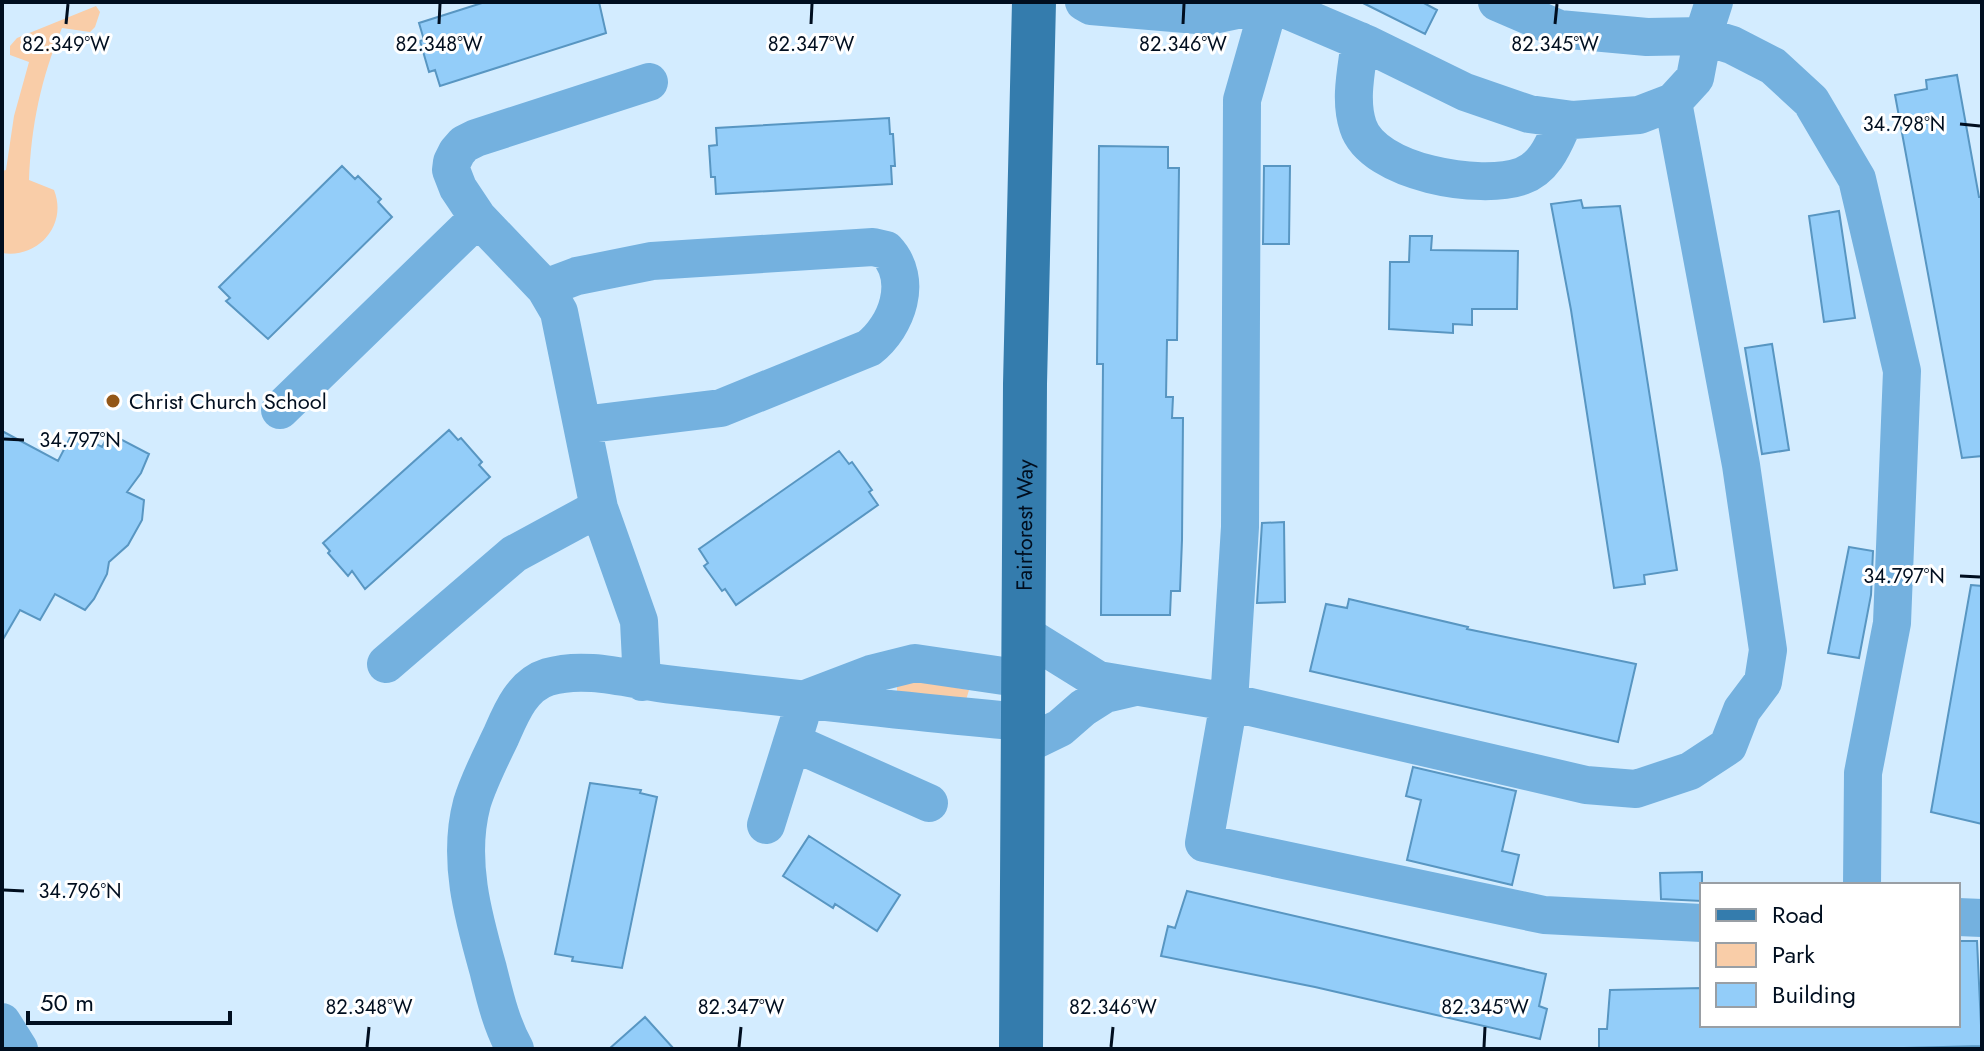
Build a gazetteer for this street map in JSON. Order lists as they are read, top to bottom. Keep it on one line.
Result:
{"streets":{"main road":["Fairforest Way"]},"places":["Christ Church School"],"legend":["Road","Park","Building"],"scale_bar":"50 m","coordinates":["82.349°W","82.348°W","82.347°W","82.346°W","82.345°W","34.798°N","34.797°N","34.796°N"]}
